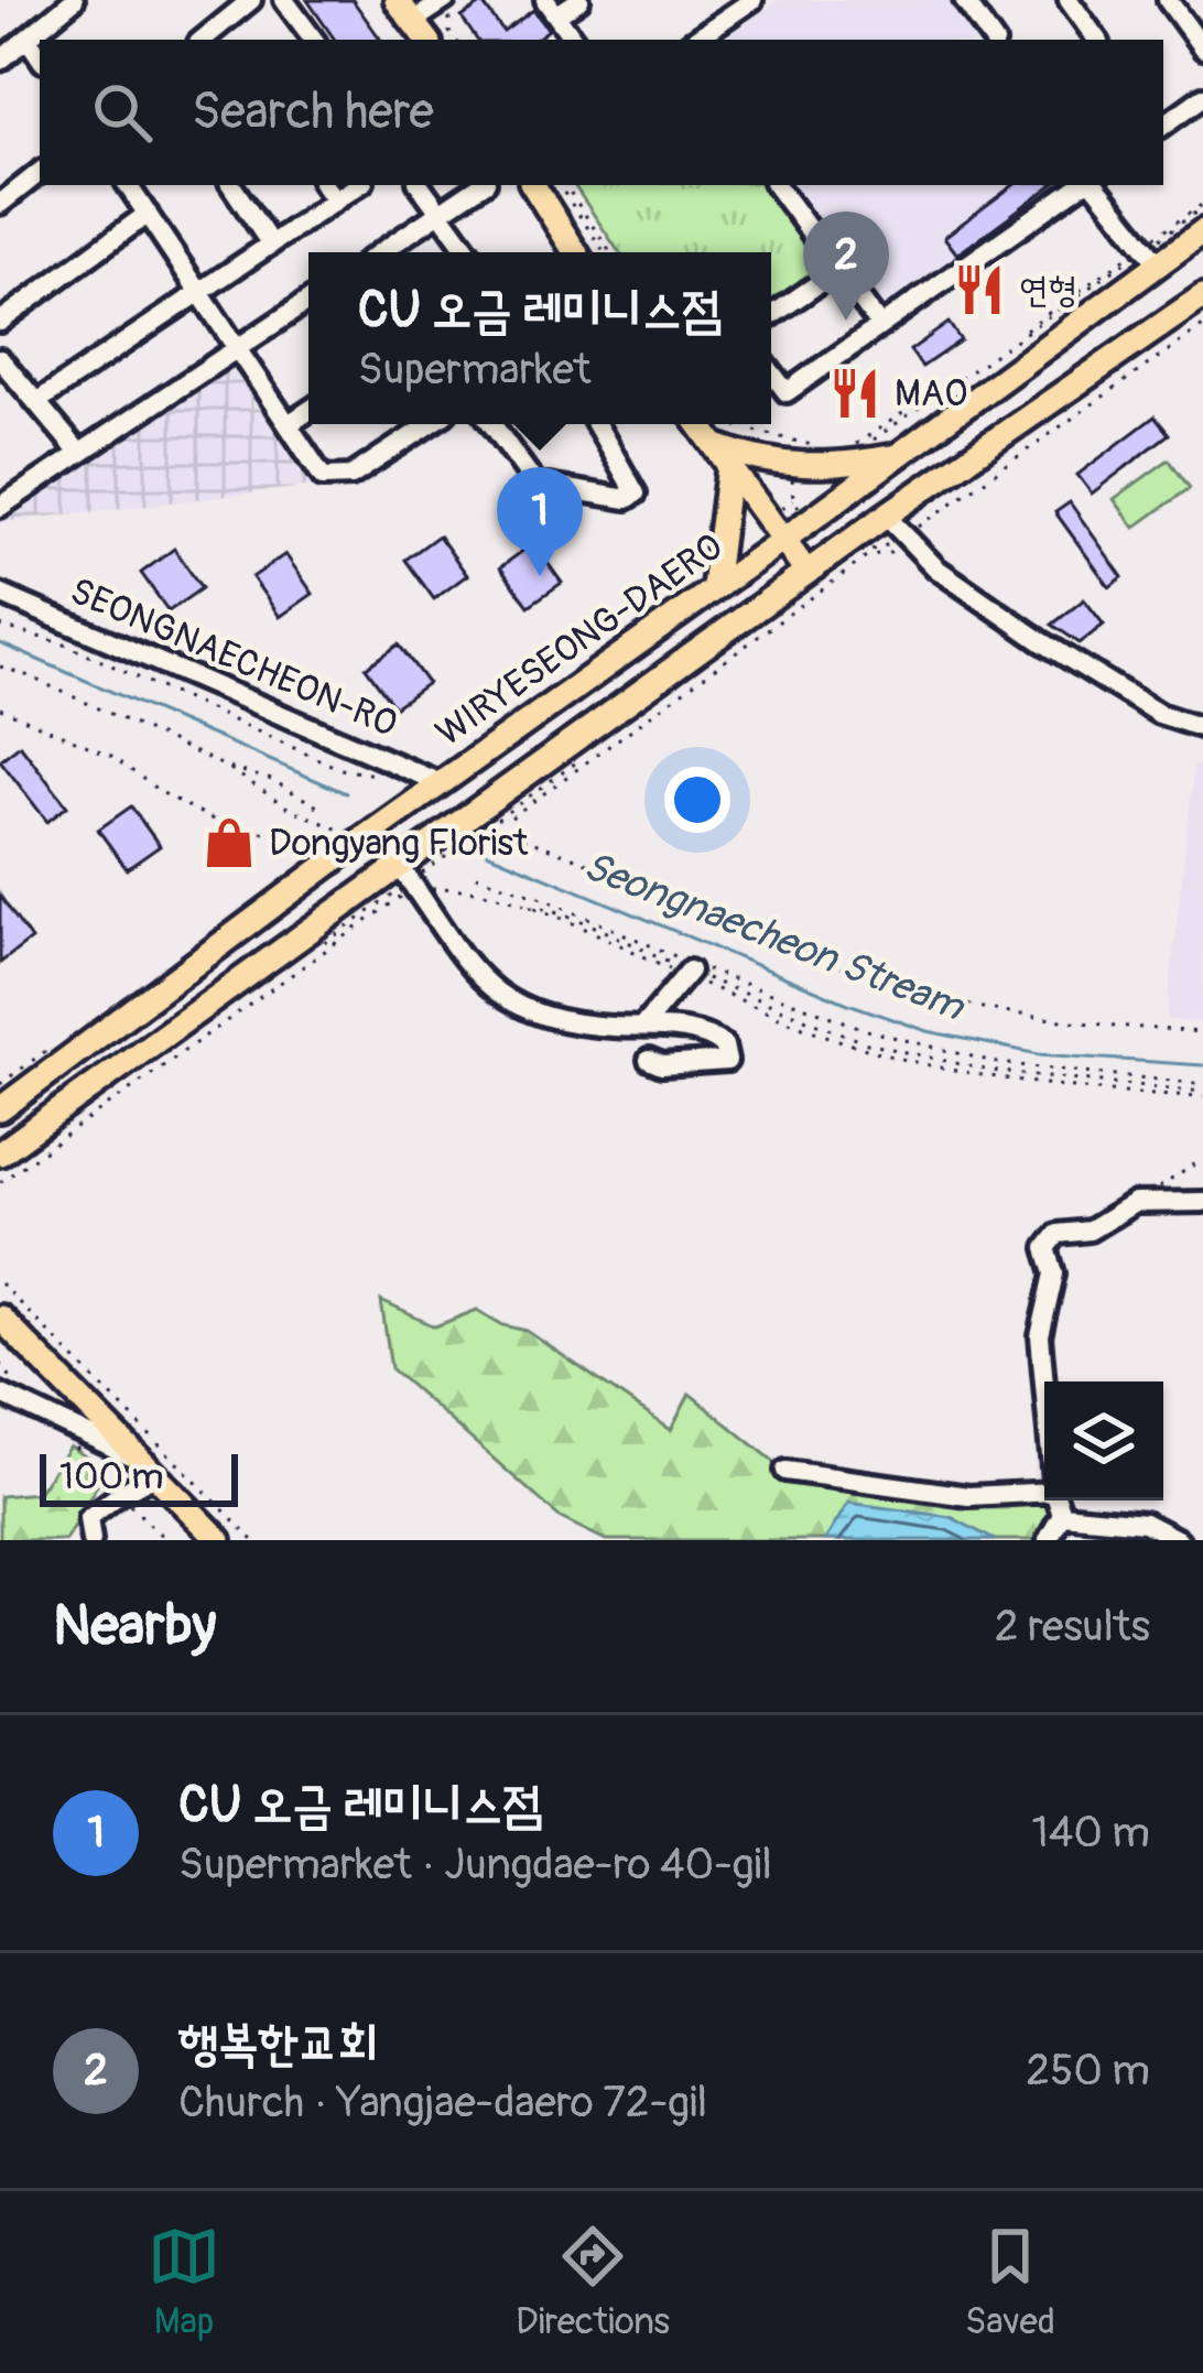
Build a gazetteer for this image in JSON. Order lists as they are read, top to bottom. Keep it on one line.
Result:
{"streets":{"main road":["WIRYESEONG-DAERO"],"street":["SEONGNAECHEON-RO"]},"crossings":[["WIRYESEONG-DAERO","SEONGNAECHEON-RO"]],"water":["Seongnaecheon Stream"],"places":{"restaurant":["연형","MAO"],"shop":["Dongyang Florist"]},"scale_bar":"100 m","page":{"search":"Search here","pins":["2","1"],"popup":["CU 오금 레미니스점","Supermarket"],"scale":"100 m","heading":["Nearby","2 results"],"list":[{"mark":"1","name":"CU 오금 레미니스점","note":"Supermarket · Jungdae-ro 40-gil","value":"140 m"},{"mark":"2","name":"행복한교회","note":"Church · Yangjae-daero 72-gil","value":"250 m"}],"nav":["Map","Directions","Saved"]}}
